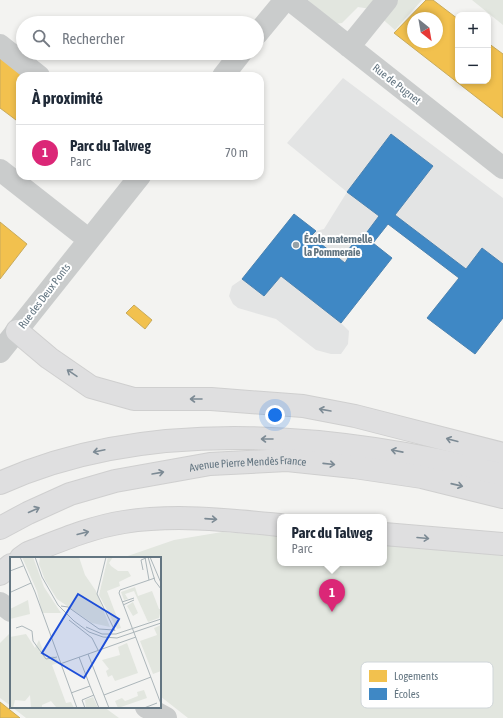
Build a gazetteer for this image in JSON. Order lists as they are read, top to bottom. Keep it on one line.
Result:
{"streets":{"main road":["Avenue Pierre Mendès France"],"street":["Rue de Pugnet","Rue des Deux Ponts"]},"places":["École maternelle la Pommeraie"],"legend":["Logements","Écoles"],"north":"bottom right","page":{"map_buttons":["+","−"],"search":"Rechercher","heading":"À proximité","list":[{"mark":"1","name":"Parc du Talweg","note":"Parc","value":"70 m"}],"popup":["Parc du Talweg","Parc"],"pins":"1"}}
